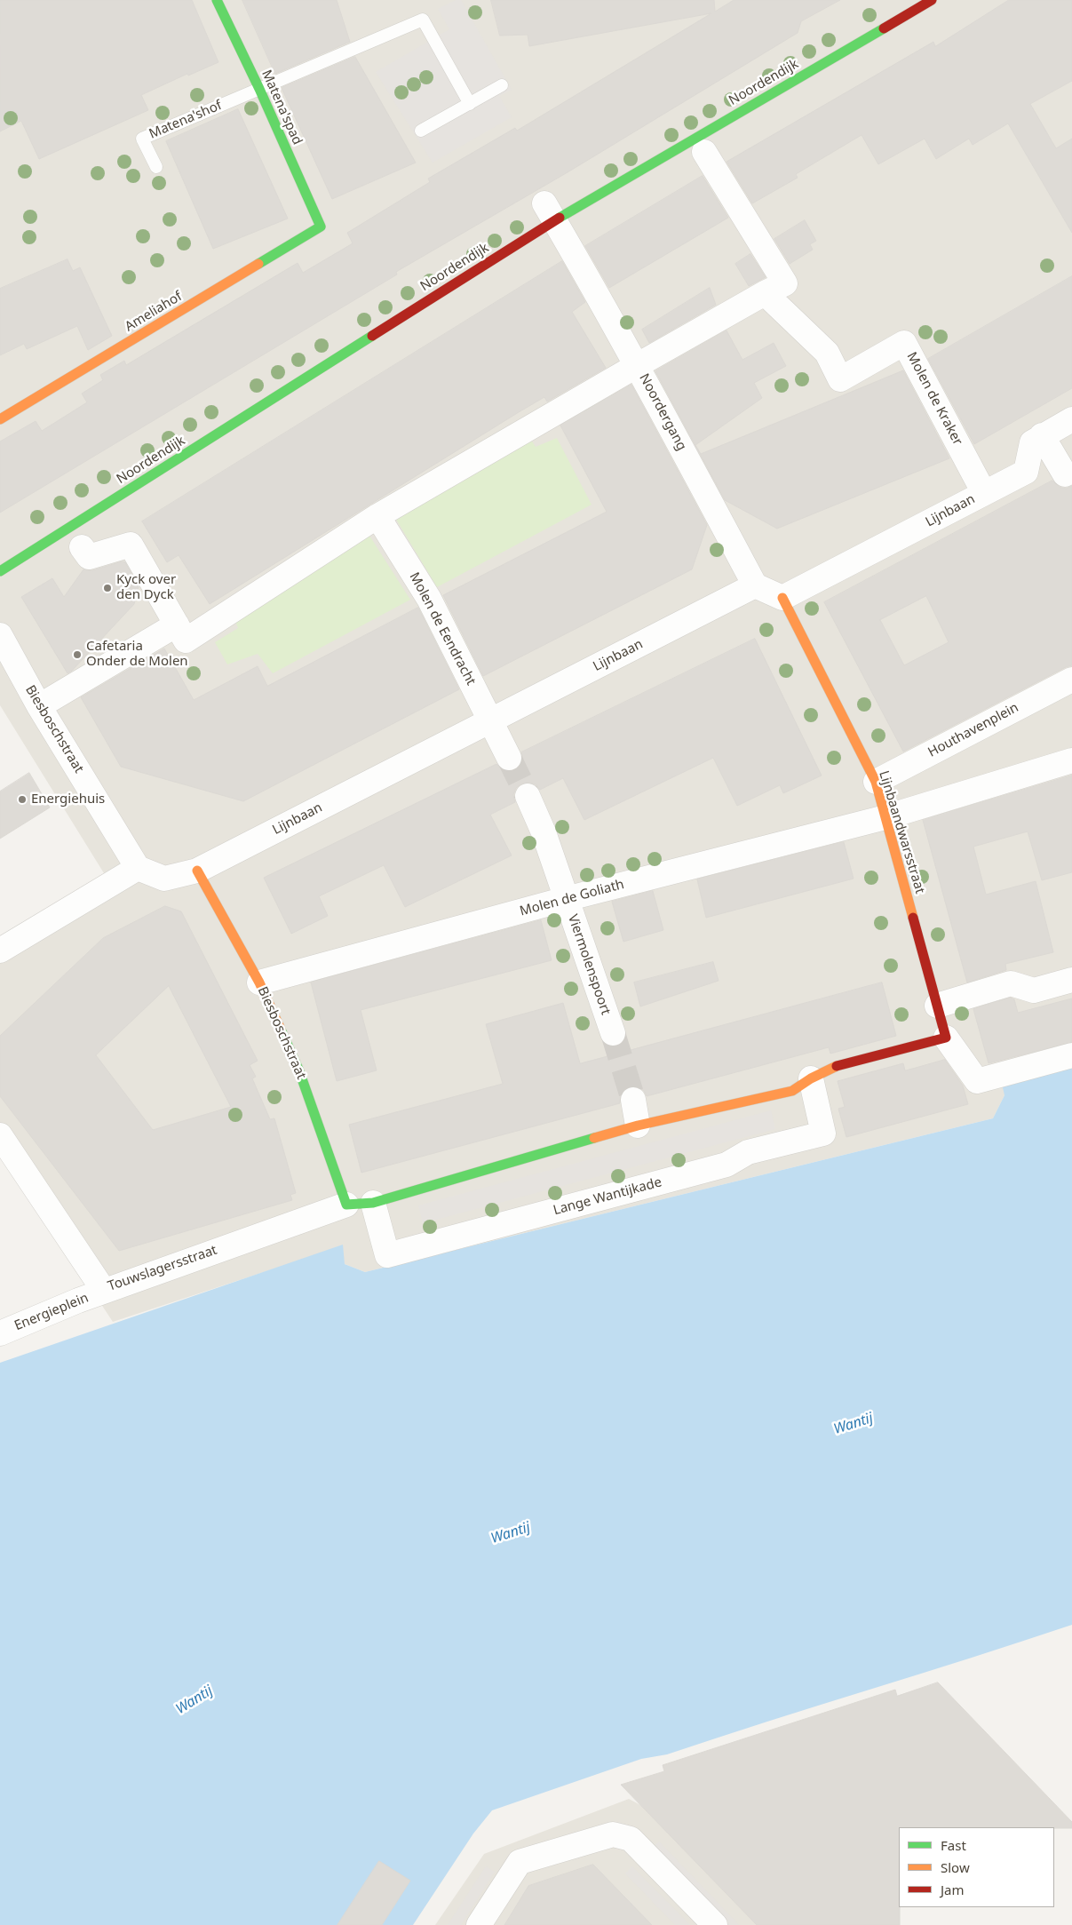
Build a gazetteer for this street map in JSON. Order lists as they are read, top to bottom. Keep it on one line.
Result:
{"streets":{"street":["Noordendijk","Matena'spad","Ameliahof","Molen de Kraker","Noordergang","Lijnbaan","Molen de Eendracht","Biesboschstraat","Houthavenplein","Lijnbaandwarsstraat","Molen de Goliath","Viermolenspoort","Lange Wantijkade","Touwslagersstraat","Energieplein"],"lane":["Matena'shof"]},"crossings":[["Noordendijk","Noordergang"],["Matena'spad","Matena'shof"],["Matena'spad","Ameliahof"],["Molen de Kraker","Lijnbaan"],["Noordergang","Lijnbaan"],["Lijnbaan","Molen de Eendracht"],["Lijnbaan","Biesboschstraat"],["Lijnbaan","Lijnbaandwarsstraat"],["Biesboschstraat","Molen de Goliath"],["Biesboschstraat","Touwslagersstraat"],["Houthavenplein","Lijnbaandwarsstraat"],["Lijnbaandwarsstraat","Molen de Goliath"],["Molen de Goliath","Viermolenspoort"],["Touwslagersstraat","Energieplein"]],"water":["Wantij"],"places":["Kyck over den Dyck","Cafetaria Onder de Molen","Energiehuis"],"legend":["Fast","Slow","Jam"]}
